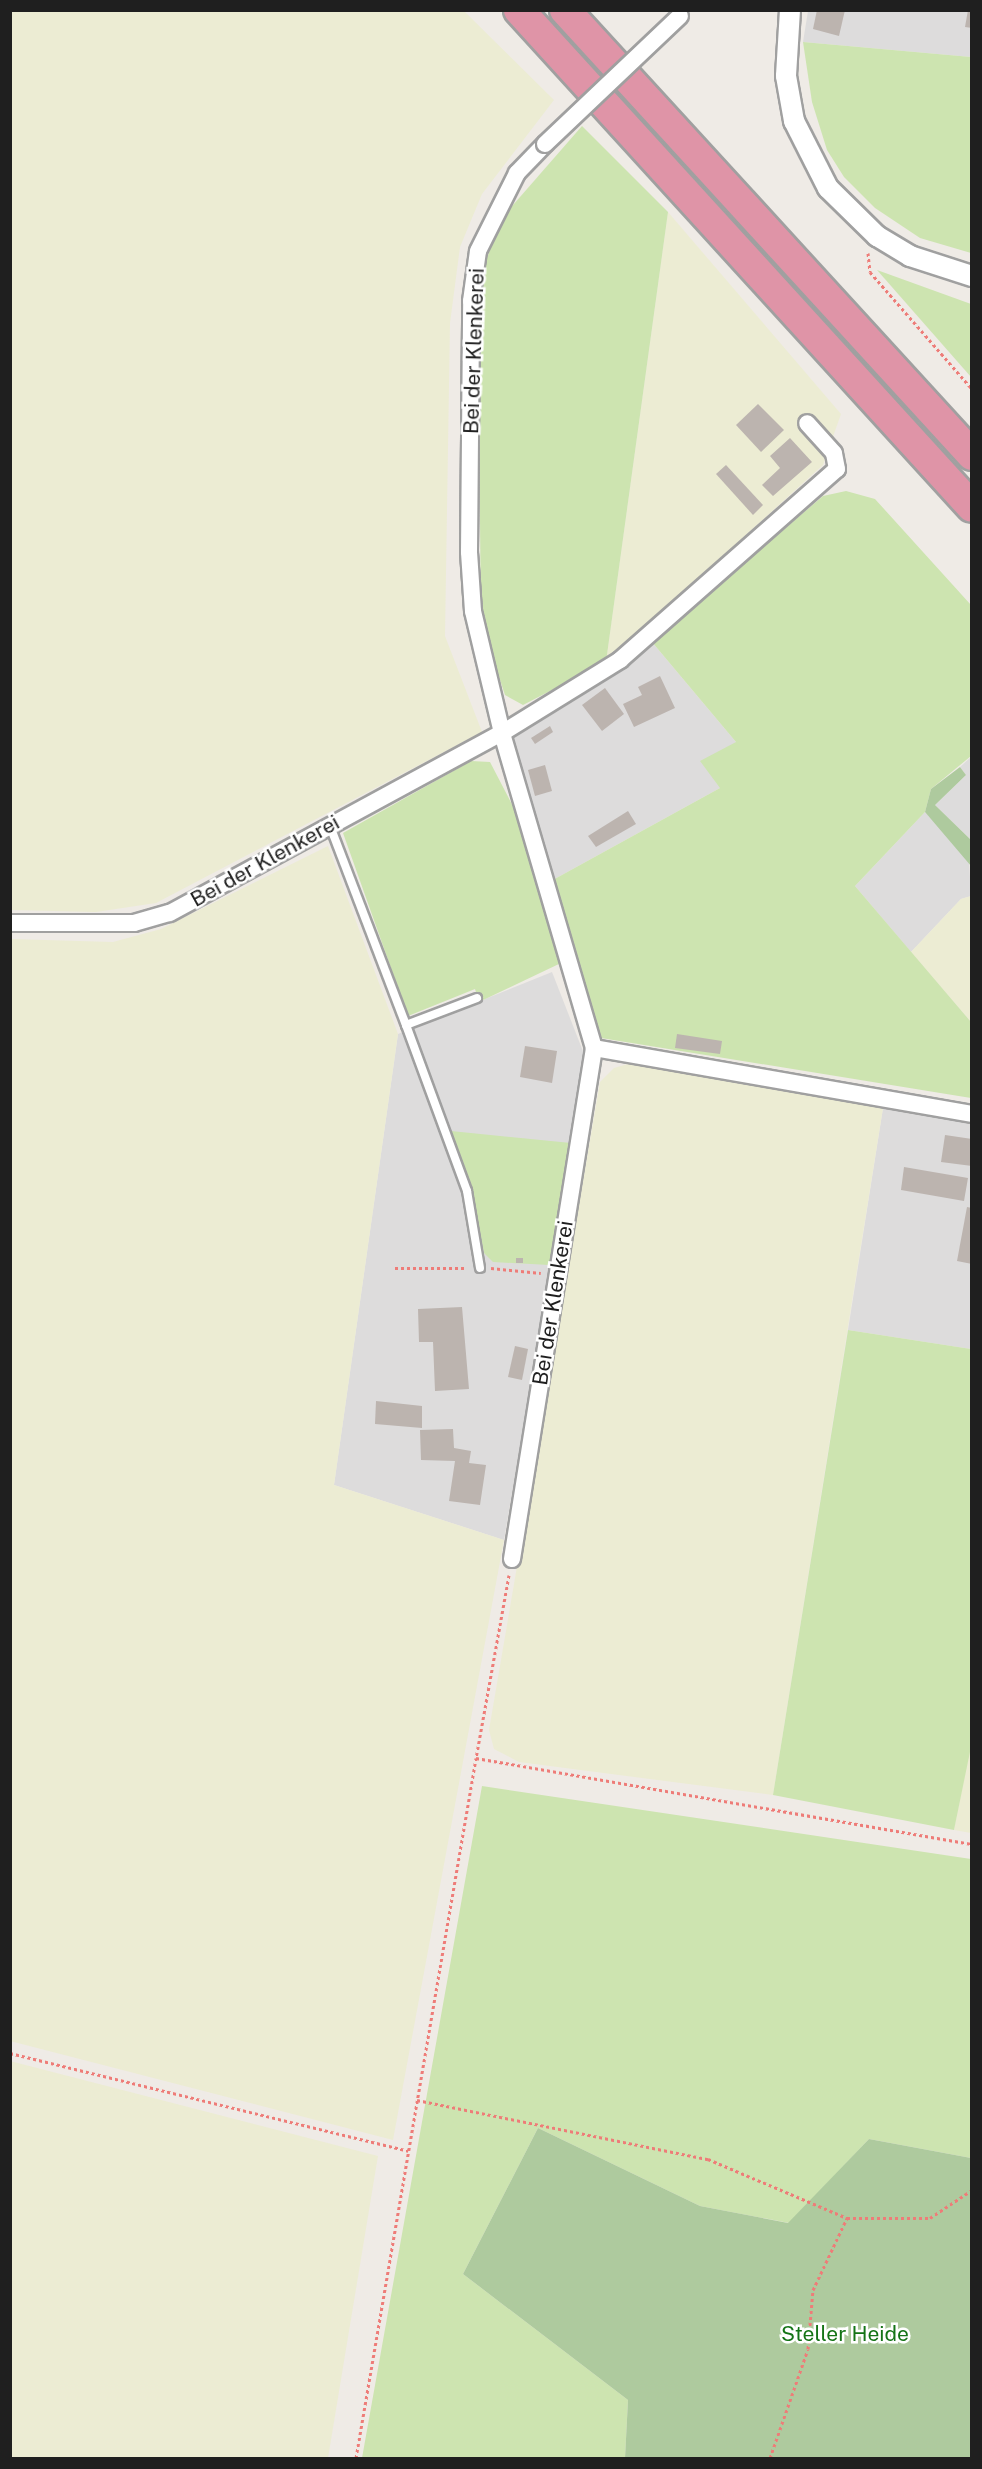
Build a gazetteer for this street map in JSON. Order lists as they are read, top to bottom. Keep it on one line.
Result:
{"streets":{"street":["Bei der Klenkerei"]},"parks":["Steller Heide"]}
